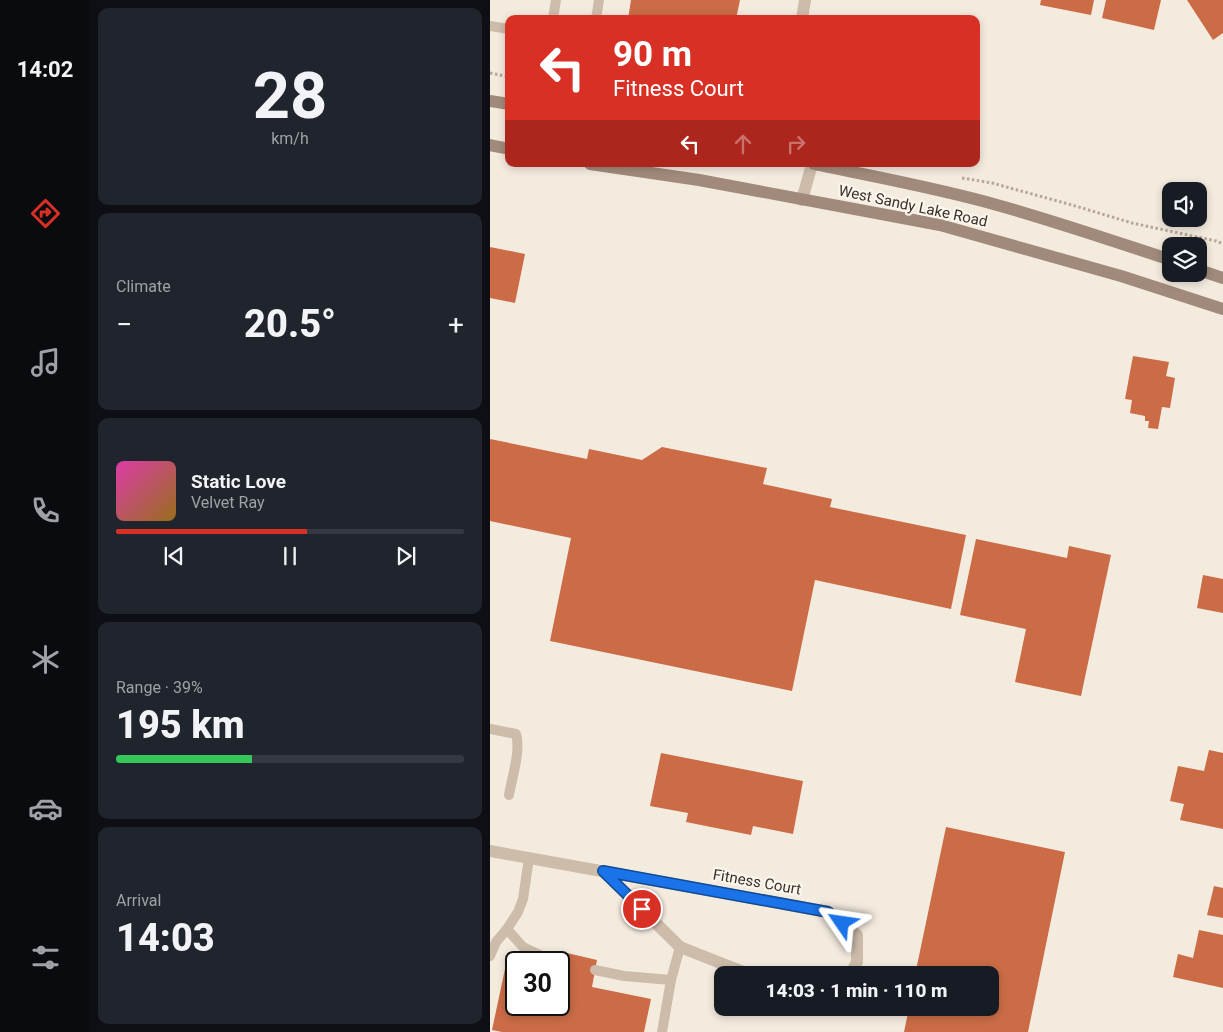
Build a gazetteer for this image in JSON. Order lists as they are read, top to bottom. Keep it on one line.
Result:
{"streets":{"main road":["West Sandy Lake Road"],"street":["Fitness Court"]},"page":{"tabs":"14:02","tile":[["28","km/h"],"Climate",["Range · 39%","195 km"],["Arrival","14:03"]],"turn":["90 m","Fitness Court"],"heat":["−","20.5°","+"],"song":["Static Love","Velvet Ray"],"limit":"30","trip":"14:03 · 1 min · 110 m"}}
